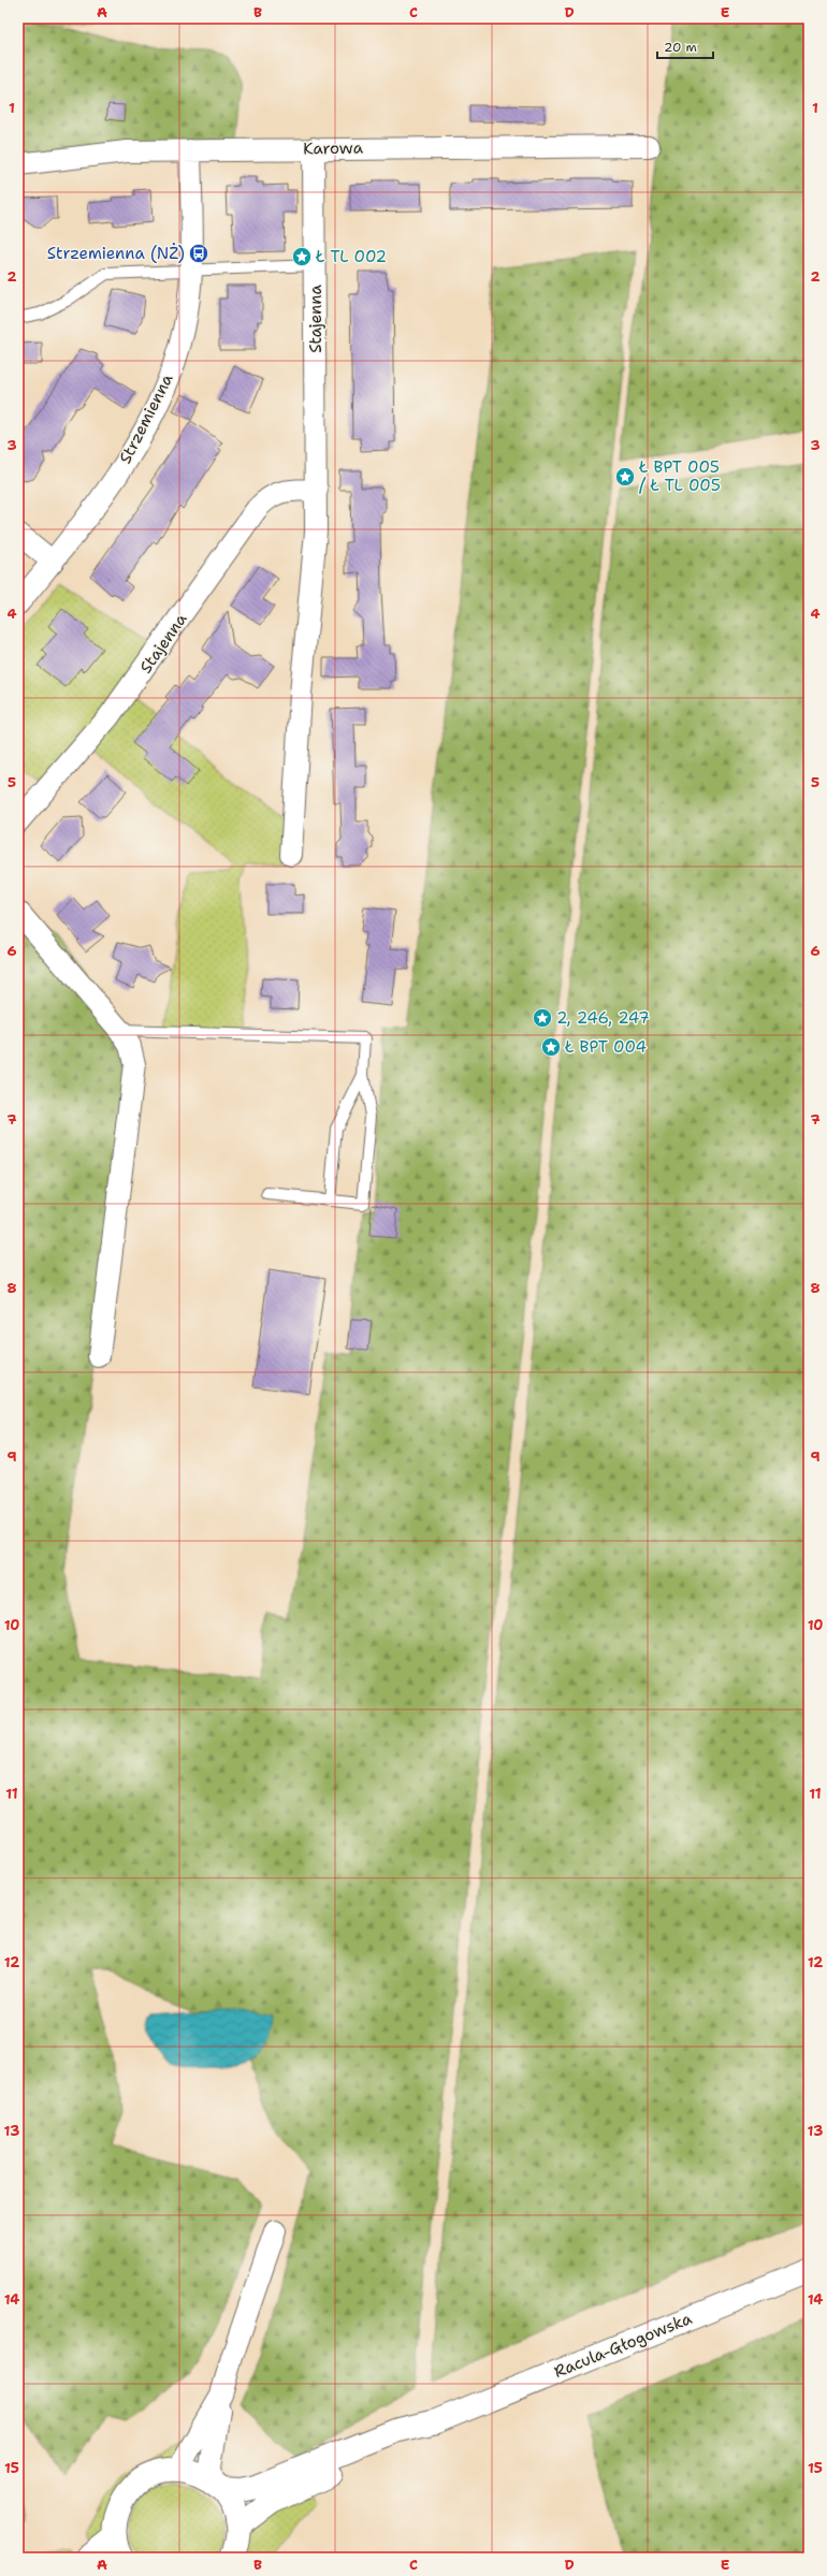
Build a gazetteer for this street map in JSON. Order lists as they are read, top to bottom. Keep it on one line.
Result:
{"streets":{"main road":["Racula-Głogowska"],"street":["Karowa","Stajenna","Strzemienna"]},"crossings":[["Karowa","Stajenna"],["Karowa","Strzemienna"]],"places":{"bus stop":["Strzemienna (NŻ)"],"place":["Ł TL 002","Ł BPT 005 / Ł TL 005","2, 246, 247","Ł BPT 004"]},"scale_bar":"20 m","grid":{"columns":["A","B","C","D","E"],"rows":["1","2","3","4","5","6","7","8","9","10","11","12","13","14","15"]}}
